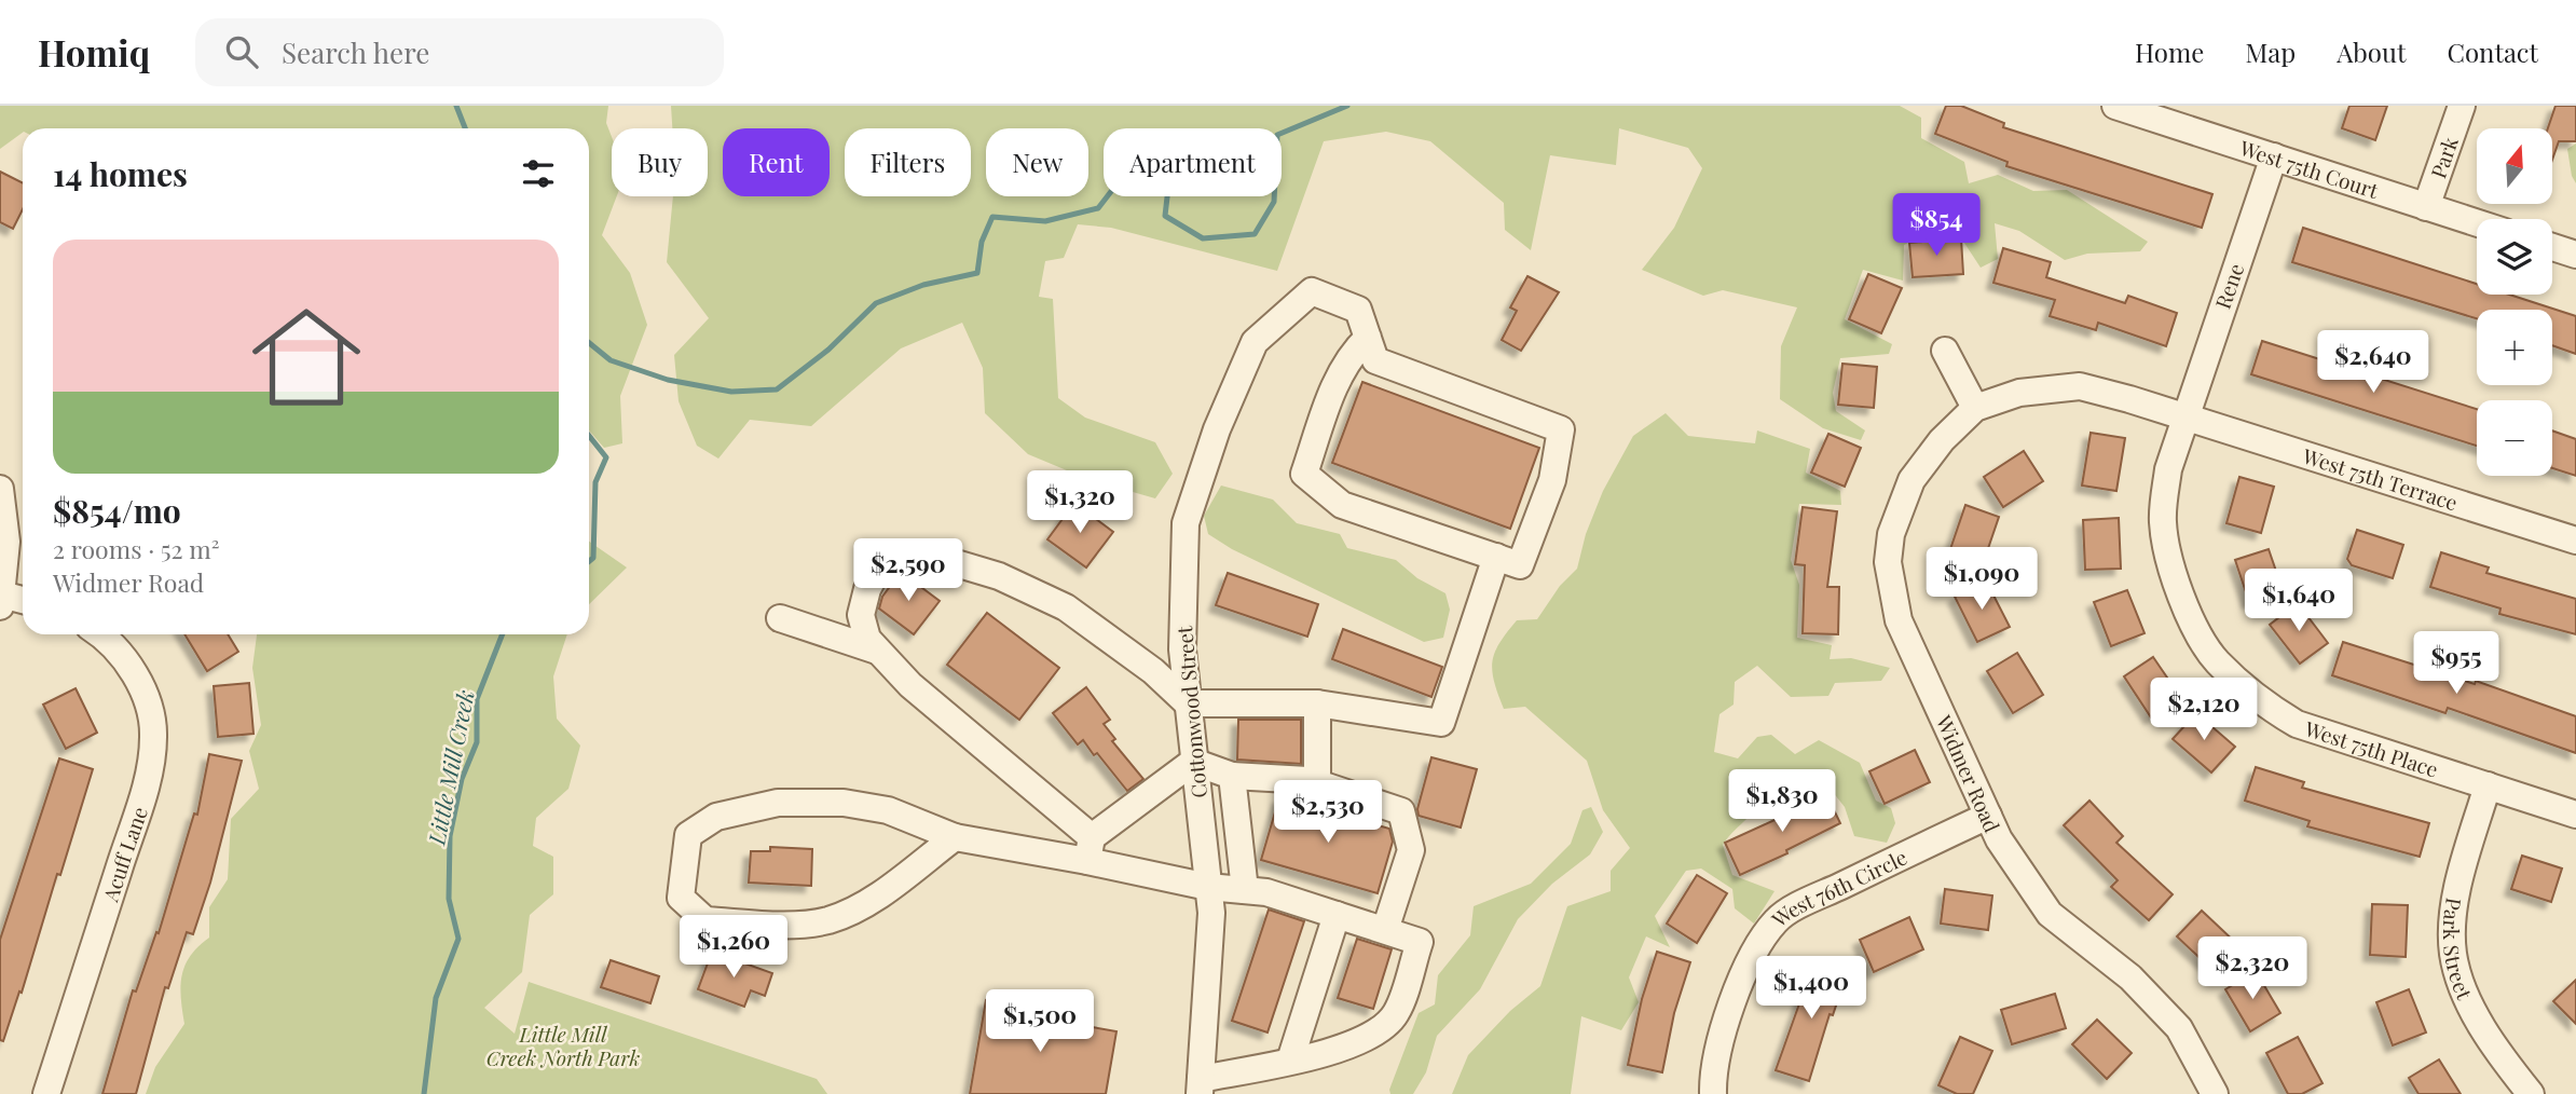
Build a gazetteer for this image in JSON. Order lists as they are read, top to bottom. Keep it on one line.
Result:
{"streets":{"street":["Park","West 75th Court","Rene","West 75th Terrace","Cottonwood Street","West 75th Place","Widmer Road","Acuff Lane","West 76th Circle","Park Street"]},"crossings":[["Park","West 75th Court"],["West 75th Court","Rene"],["Rene","West 75th Terrace"],["Rene","West 75th Place"],["Rene","Widmer Road"],["West 75th Terrace","West 75th Place"],["West 75th Terrace","Widmer Road"],["West 75th Place","Widmer Road"],["West 75th Place","Park Street"],["Widmer Road","West 76th Circle"]],"water":["Little Mill Creek"],"parks":["Little Mill Creek North Park"],"north":"top","page":{"header":"Homiq","search":"Search here","nav":["Home","Map","About","Contact"],"map_buttons":["+","−"],"chip":["Buy","Rent","Filters","New","Apartment"],"heading":"14 homes","price":["$854","$2,640","$1,320","$2,590","$1,090","$1,640","$955","$2,120","$1,830","$2,530","$1,260","$2,320","$1,400","$1,500"],"list":[{"name":"$854/mo","note":"2 rooms · 52 m² · Widmer Road"}]}}
